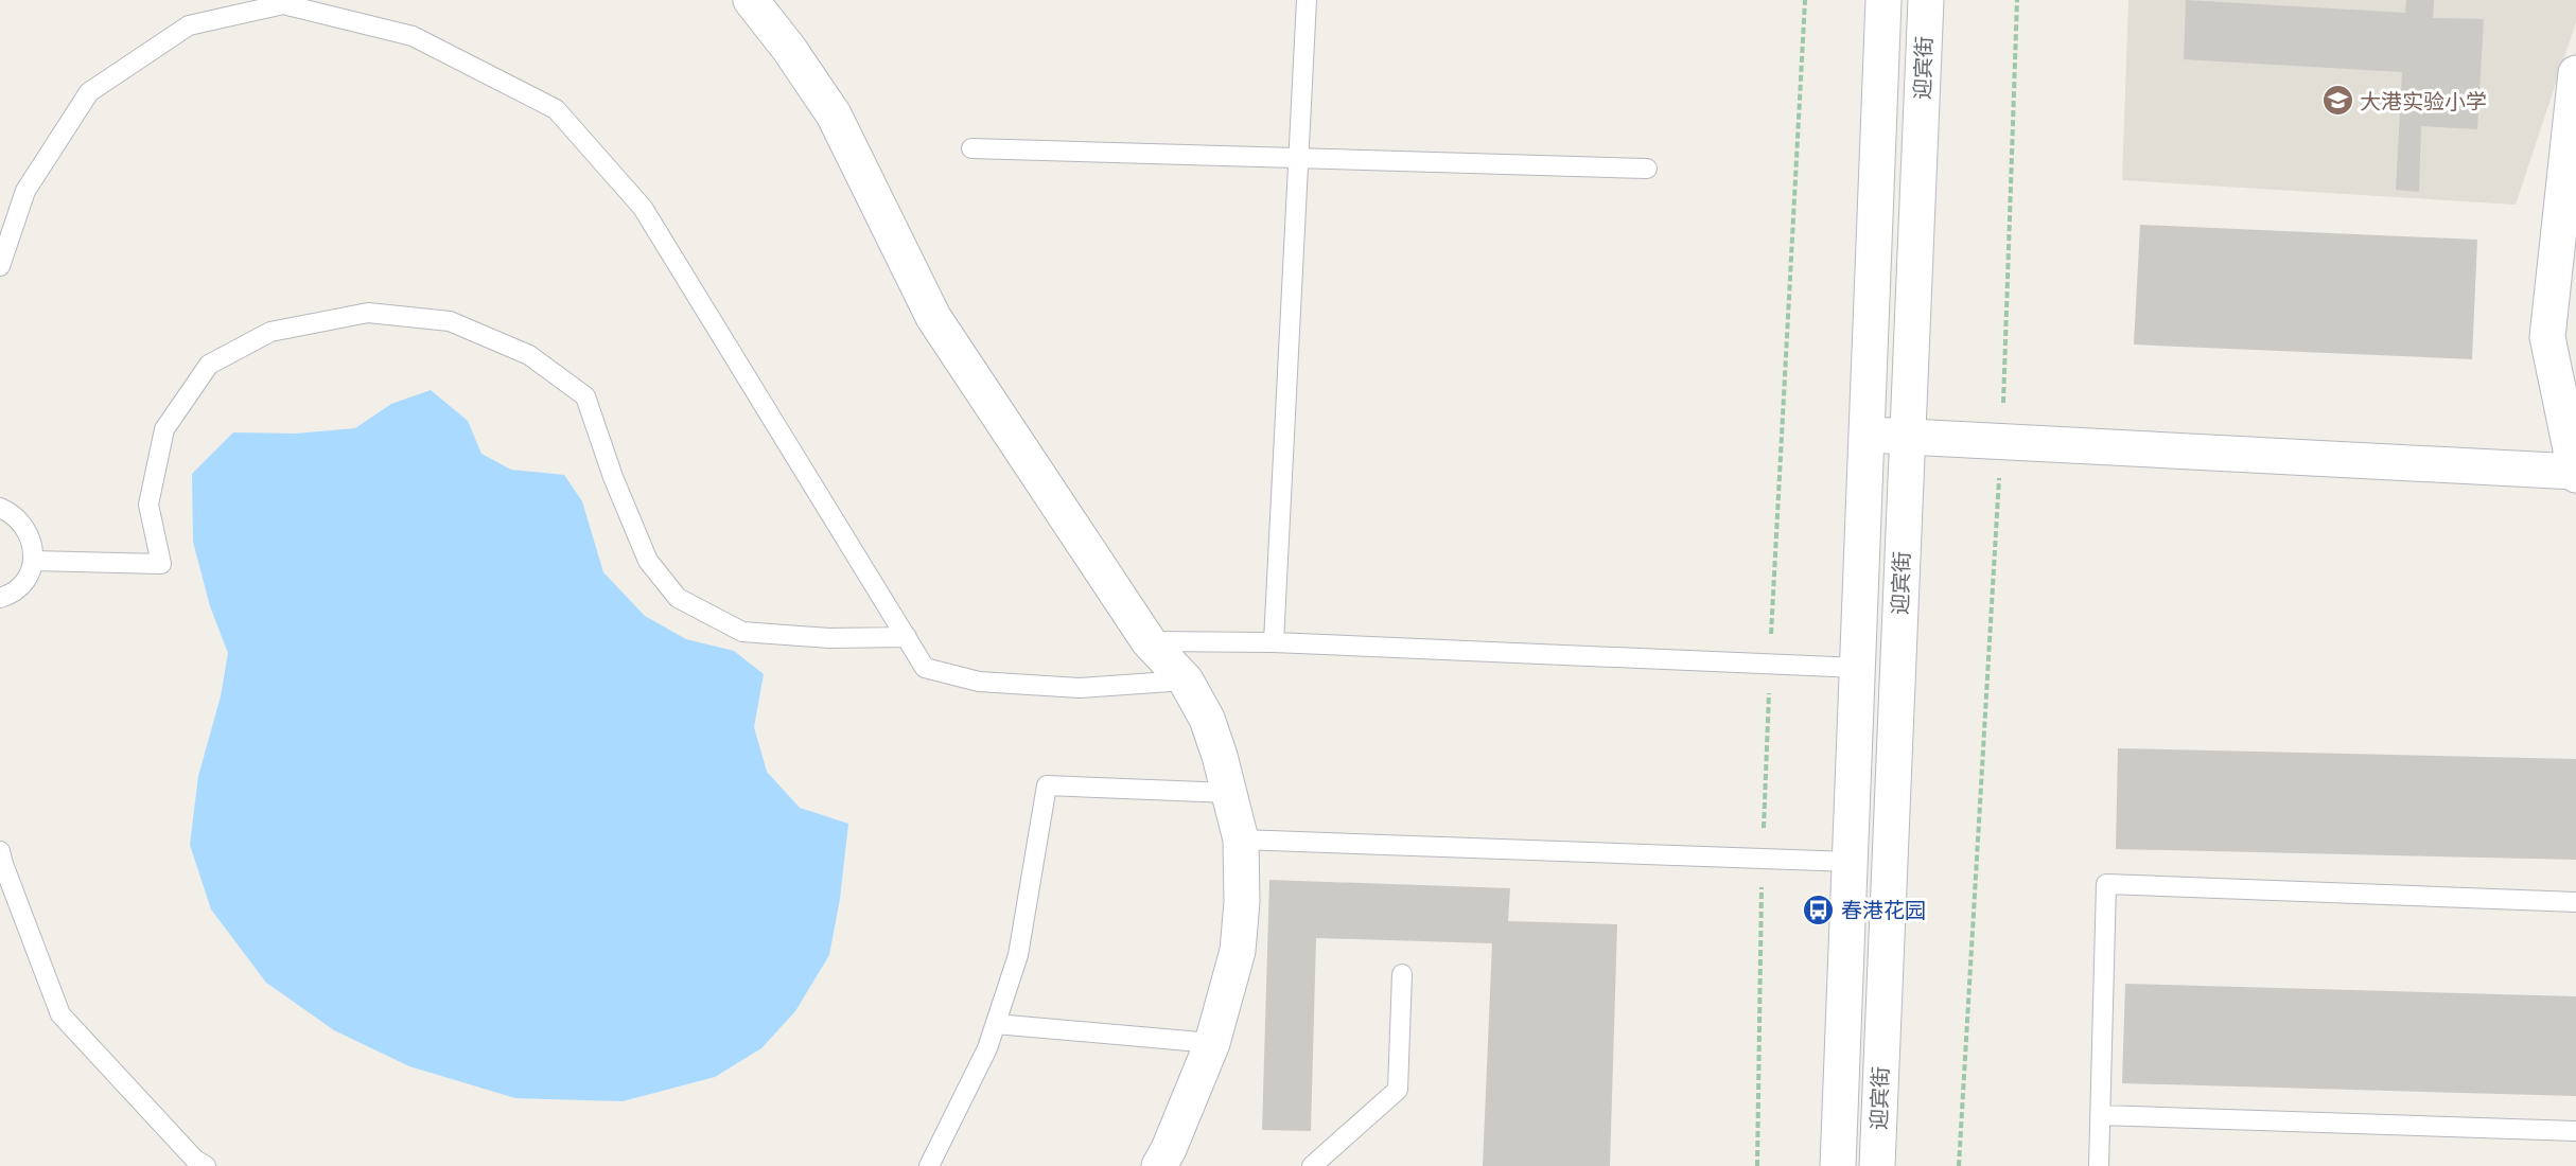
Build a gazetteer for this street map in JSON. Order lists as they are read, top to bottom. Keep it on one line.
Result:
{"streets":{"street":["迎宾街"]},"places":{"school or university":["大港实验小学"],"bus stop":["春港花园"]}}
